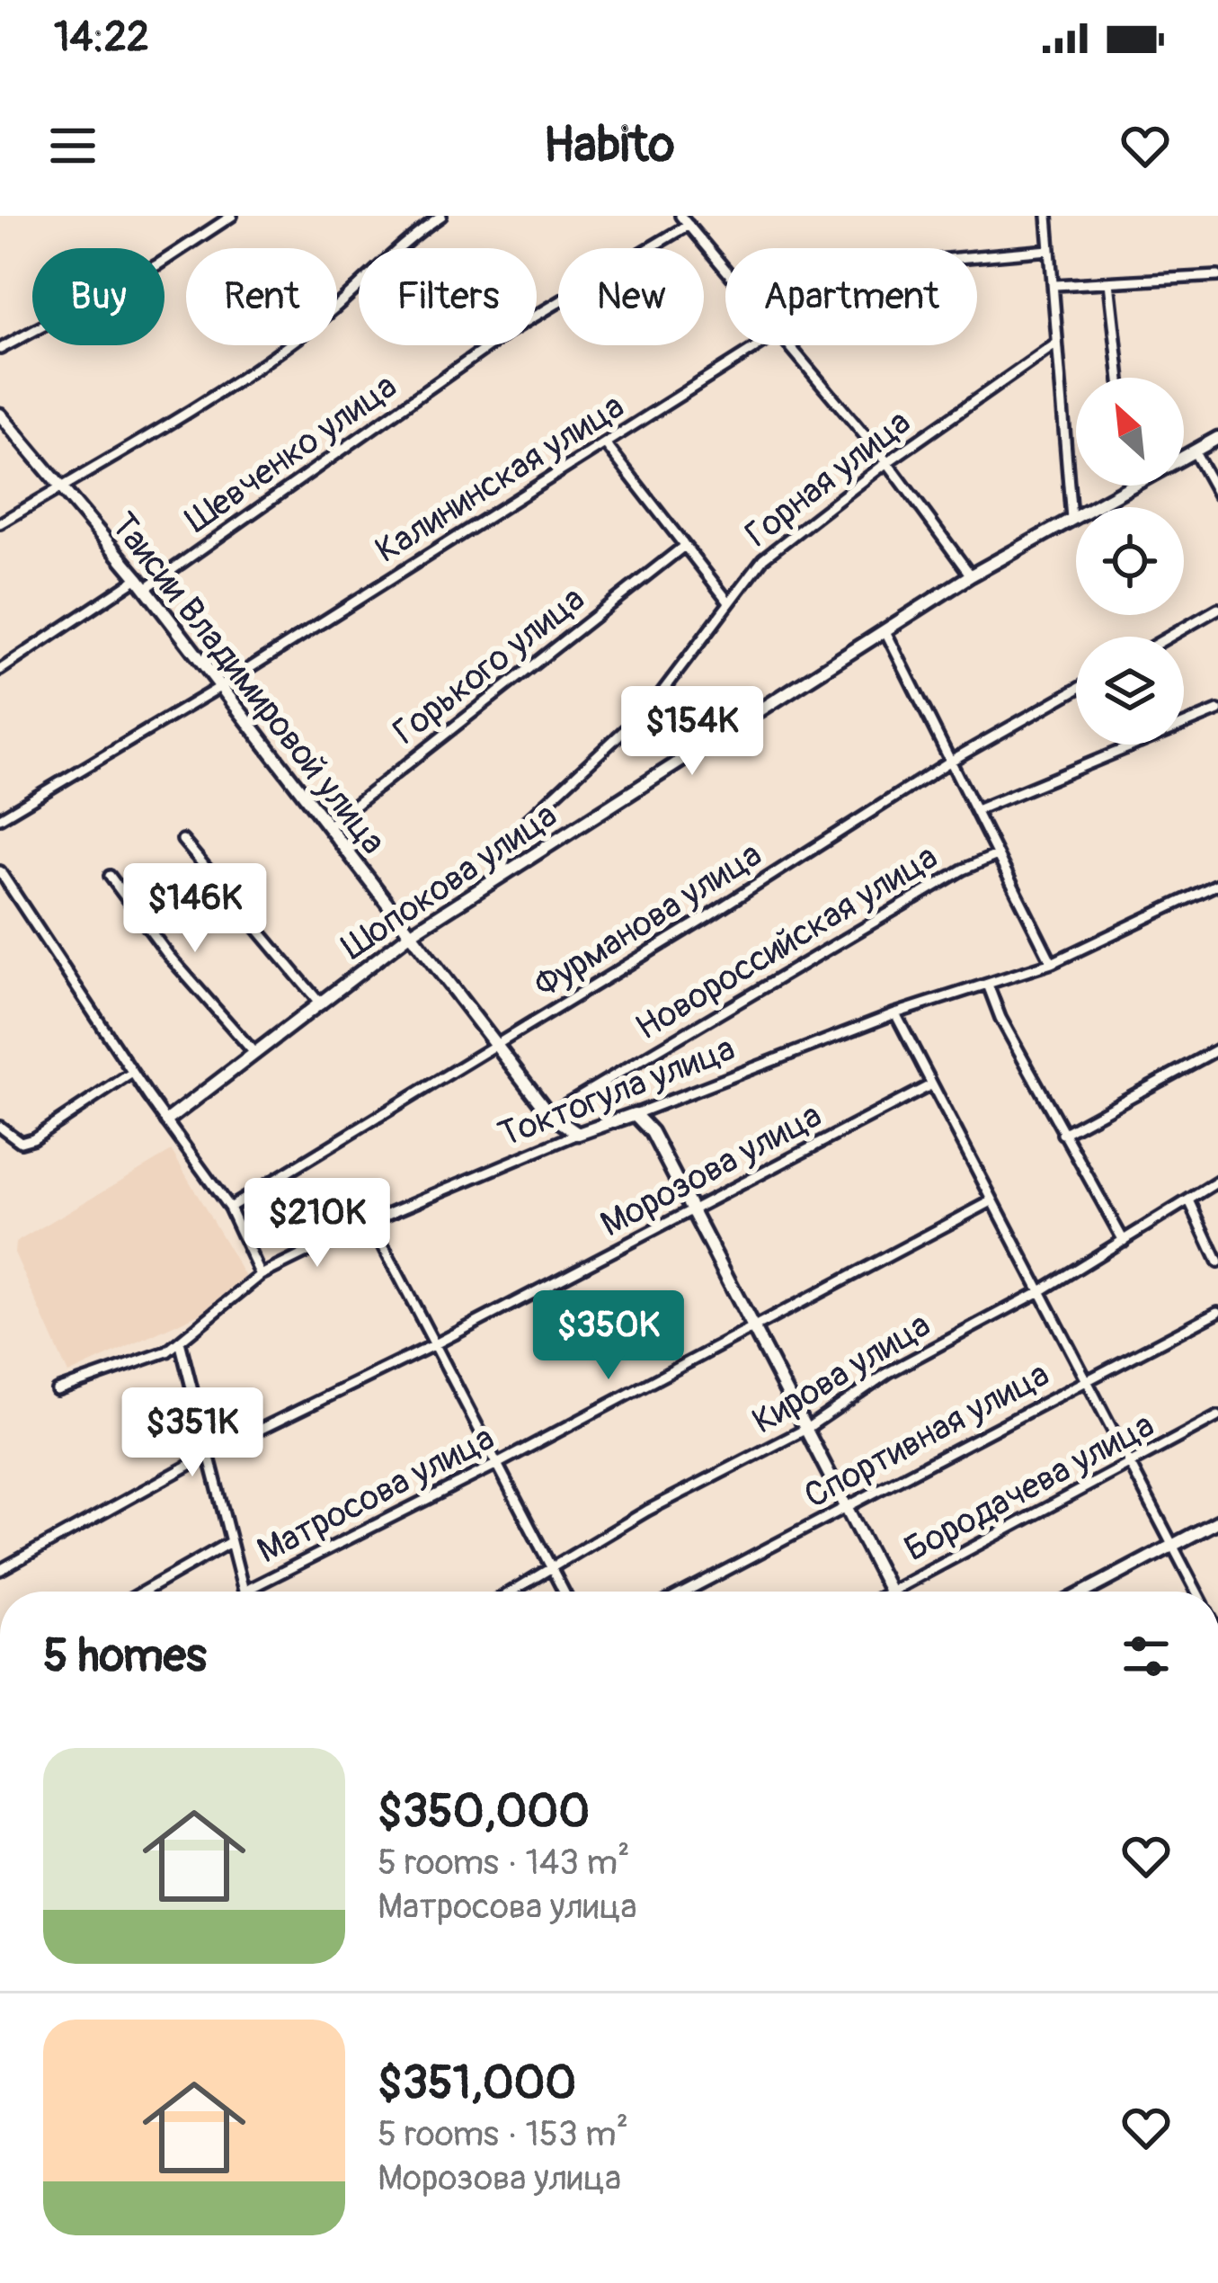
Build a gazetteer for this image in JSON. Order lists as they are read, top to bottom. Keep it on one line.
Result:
{"streets":{"street":["Шевченко улица","Калининская улица","Горная улица","Горького улица","Таисии Владимировой улица","Шопокова улица","Фурманова улица","Новороссийская улица","Токтогула улица","Морозова улица","Кирова улица","Спортивная улица","Бородачева улица","Матросова улица"]},"crossings":[["Шевченко улица","Таисии Владимировой улица"],["Калининская улица","Таисии Владимировой улица"],["Горная улица","Шопокова улица"],["Горького улица","Таисии Владимировой улица"],["Таисии Владимировой улица","Шопокова улица"],["Таисии Владимировой улица","Фурманова улица"],["Таисии Владимировой улица","Новороссийская улица"],["Таисии Владимировой улица","Токтогула улица"]],"north":"top left","page":{"status":"14:22","header":"Habito","chip":["Buy","Rent","Filters","New","Apartment"],"price":["$154K","$146K","$210K","$350K","$351K"],"heading":"5 homes","list":[{"name":"$350,000","note":"5 rooms · 143 m² · Матросова улица"},{"name":"$351,000","note":"5 rooms · 153 m² · Морозова улица"}]}}
